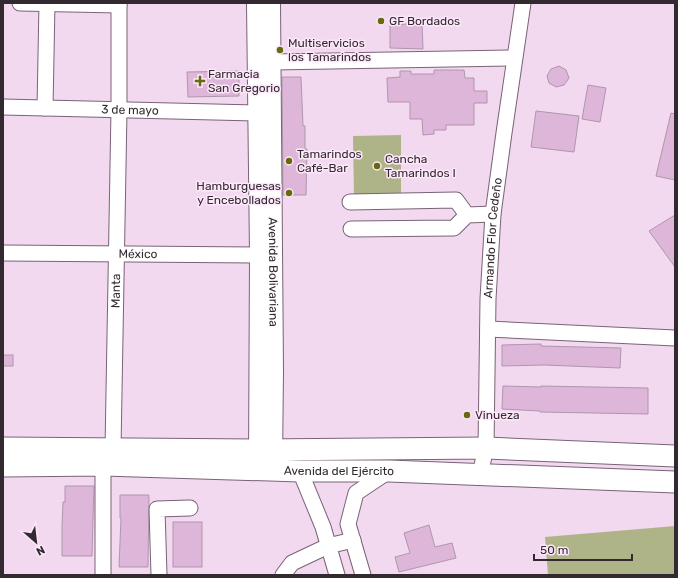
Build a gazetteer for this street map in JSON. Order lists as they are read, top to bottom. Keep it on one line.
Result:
{"streets":{"main road":["Avenida del Ejército"],"street":["3 de mayo","Armando Flor Cedeño","México","Avenida Bolivariana","Manta"]},"crossings":[["3 de mayo","Avenida Bolivariana"],["3 de mayo","Manta"],["Armando Flor Cedeño","Avenida del Ejército"],["México","Avenida Bolivariana"],["México","Manta"],["Avenida Bolivariana","Avenida del Ejército"],["Manta","Avenida del Ejército"]],"places":{"other":["GF Bordados","Multiservicios los Tamarindos","Tamarindos Café-Bar","Cancha Tamarindos I","Hamburguesas y Encebollados","Vinueza"],"health":["Farmacia San Gregorio"]},"scale_bar":"50 m","north":"bottom right"}
